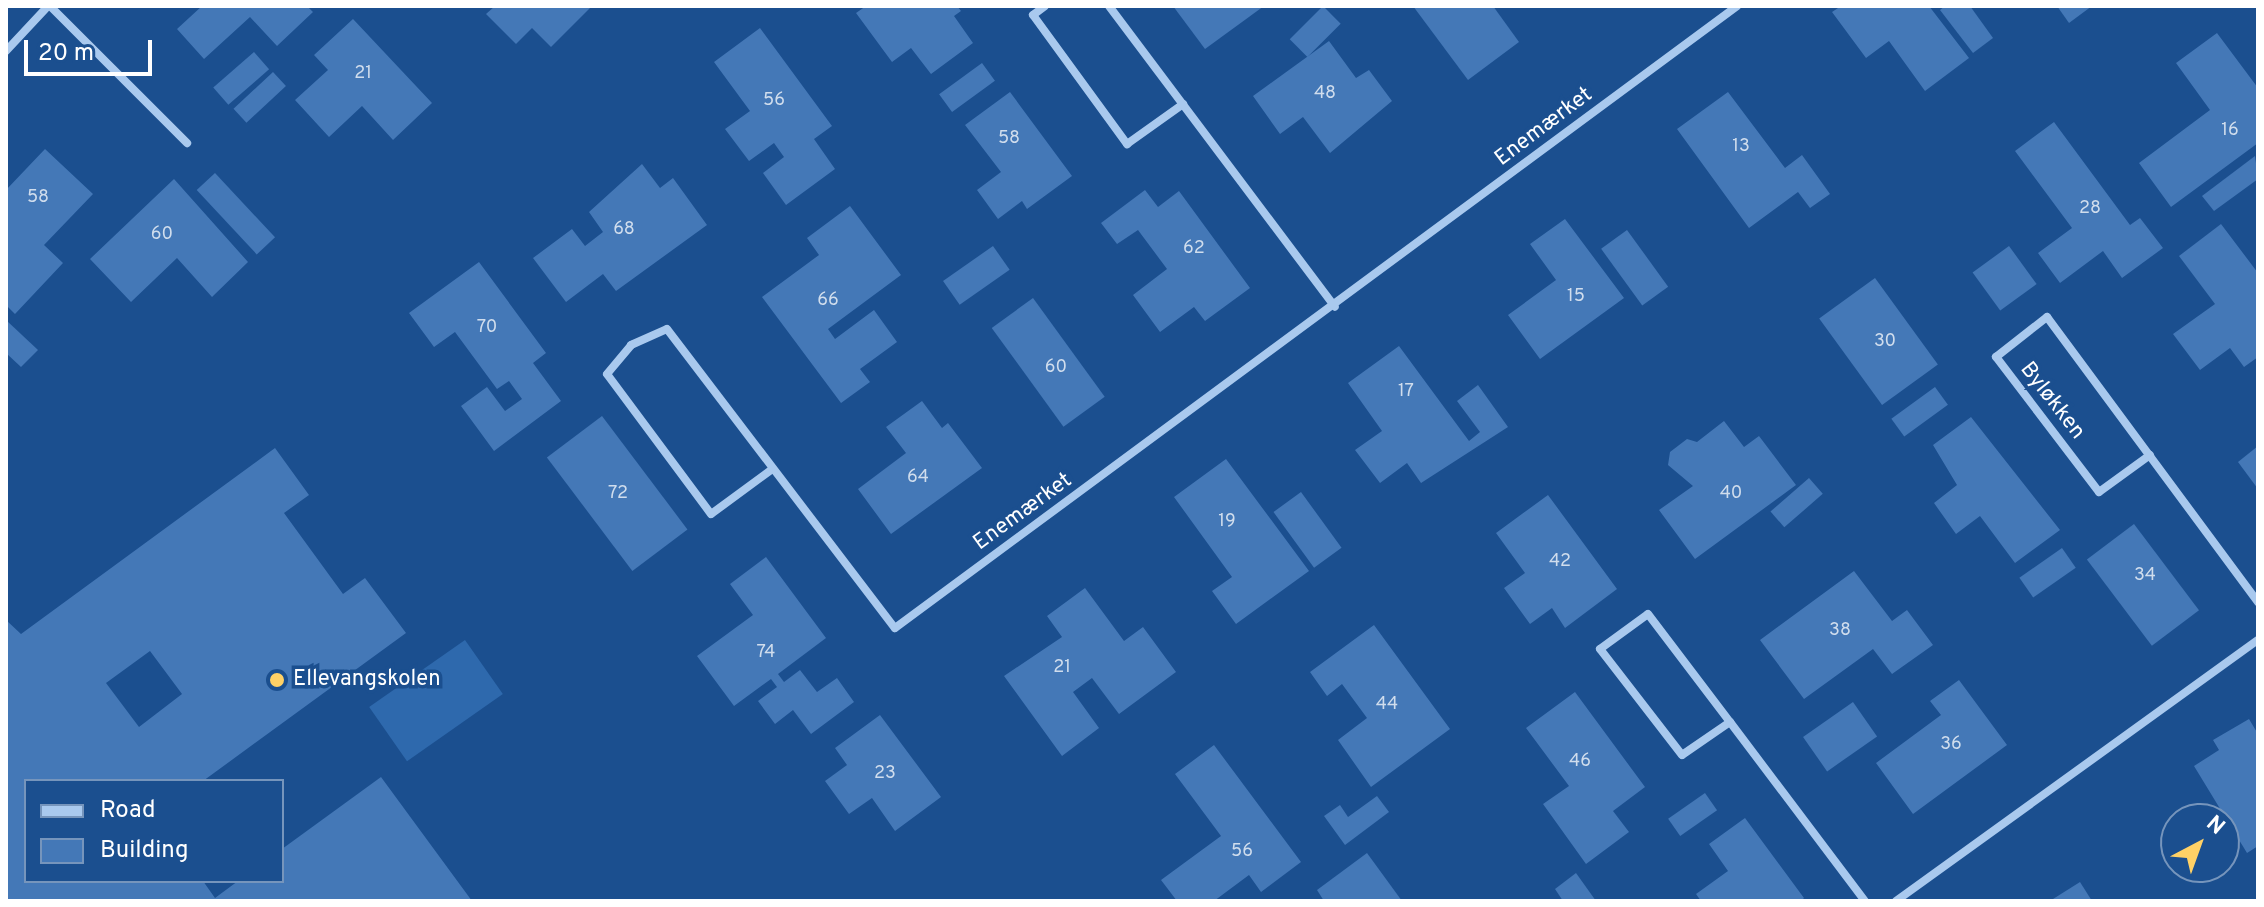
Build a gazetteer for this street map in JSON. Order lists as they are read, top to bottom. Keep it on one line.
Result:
{"streets":{"street":["Enemærket","Byløkken"]},"places":["Ellevangskolen"],"house_numbers":["21","48","56","16","58","13","58","28","68","60","62","15","66","70","30","60","17","64","72","40","19","42","34","38","74","21","44","36","46","23","56"],"legend":["Road","Building"],"scale_bar":"20 m","north":"top right"}
